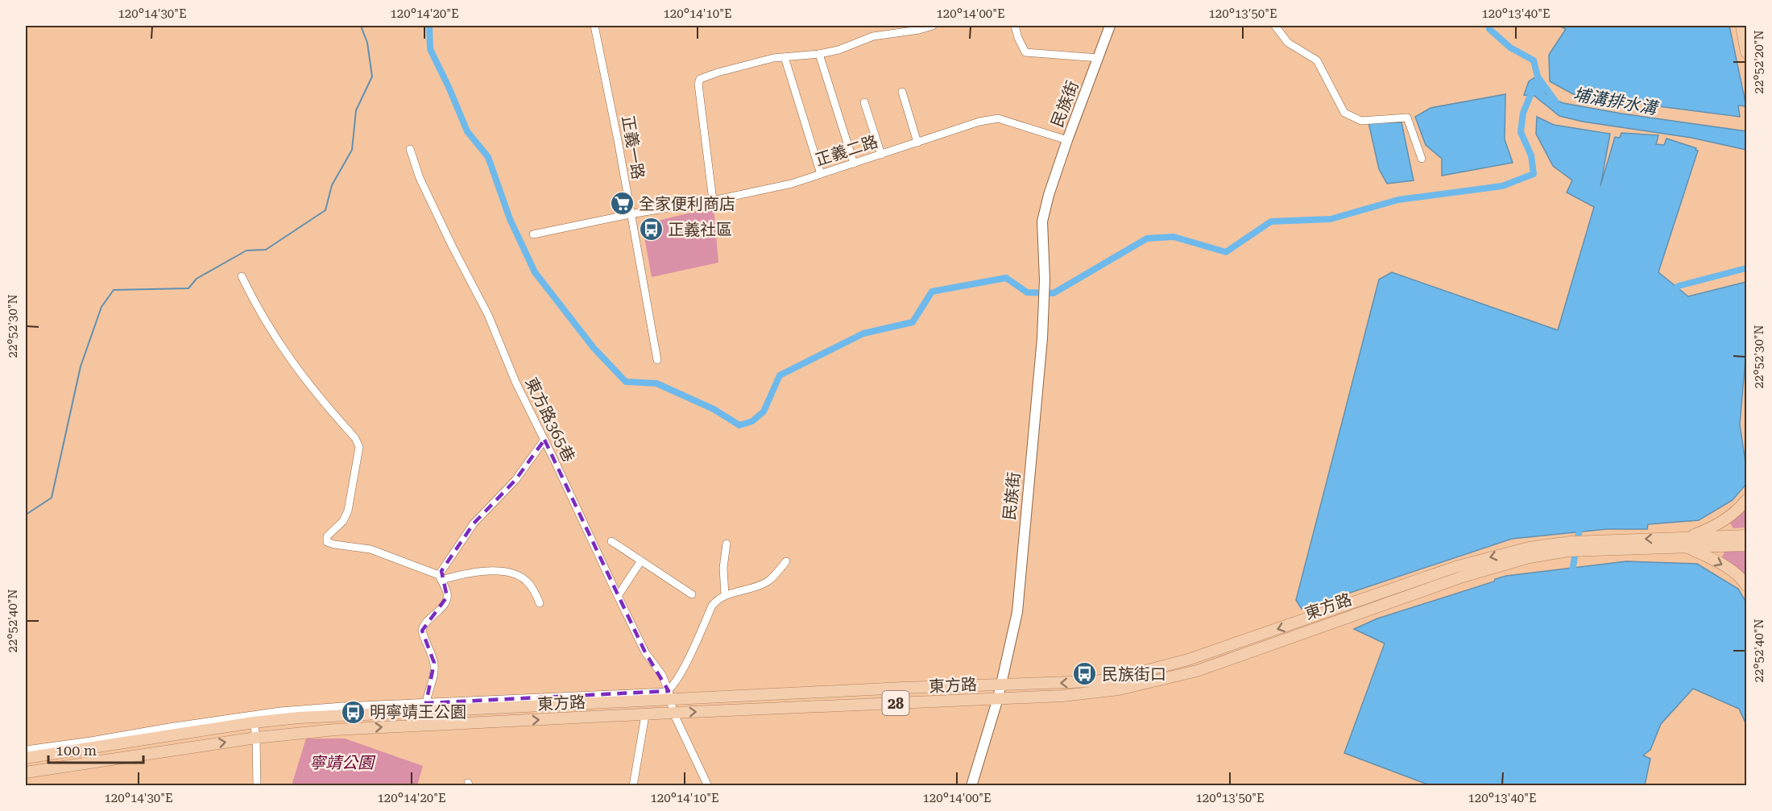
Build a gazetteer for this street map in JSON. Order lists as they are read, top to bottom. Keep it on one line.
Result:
{"streets":{"main road":["東方路","28"],"street":["民族街","正義一路","正義二路","東方路365巷"]},"crossings":[["民族街","正義二路"],["民族街","東方路"],["正義一路","正義二路"],["東方路365巷","東方路"]],"water":["埔溝排水溝"],"parks":["寧靖公園"],"places":{"supermarket":["全家便利商店"],"bus stop":["正義社區","民族街口","明寧靖王公園"]},"scale_bar":"100 m","coordinates":["120°14'30\"E","120°14'20\"E","120°14'10\"E","120°14'00\"E","120°13'50\"E","120°13'40\"E","22°52'20\"N","22°52'30\"N","22°52'40\"N"]}
